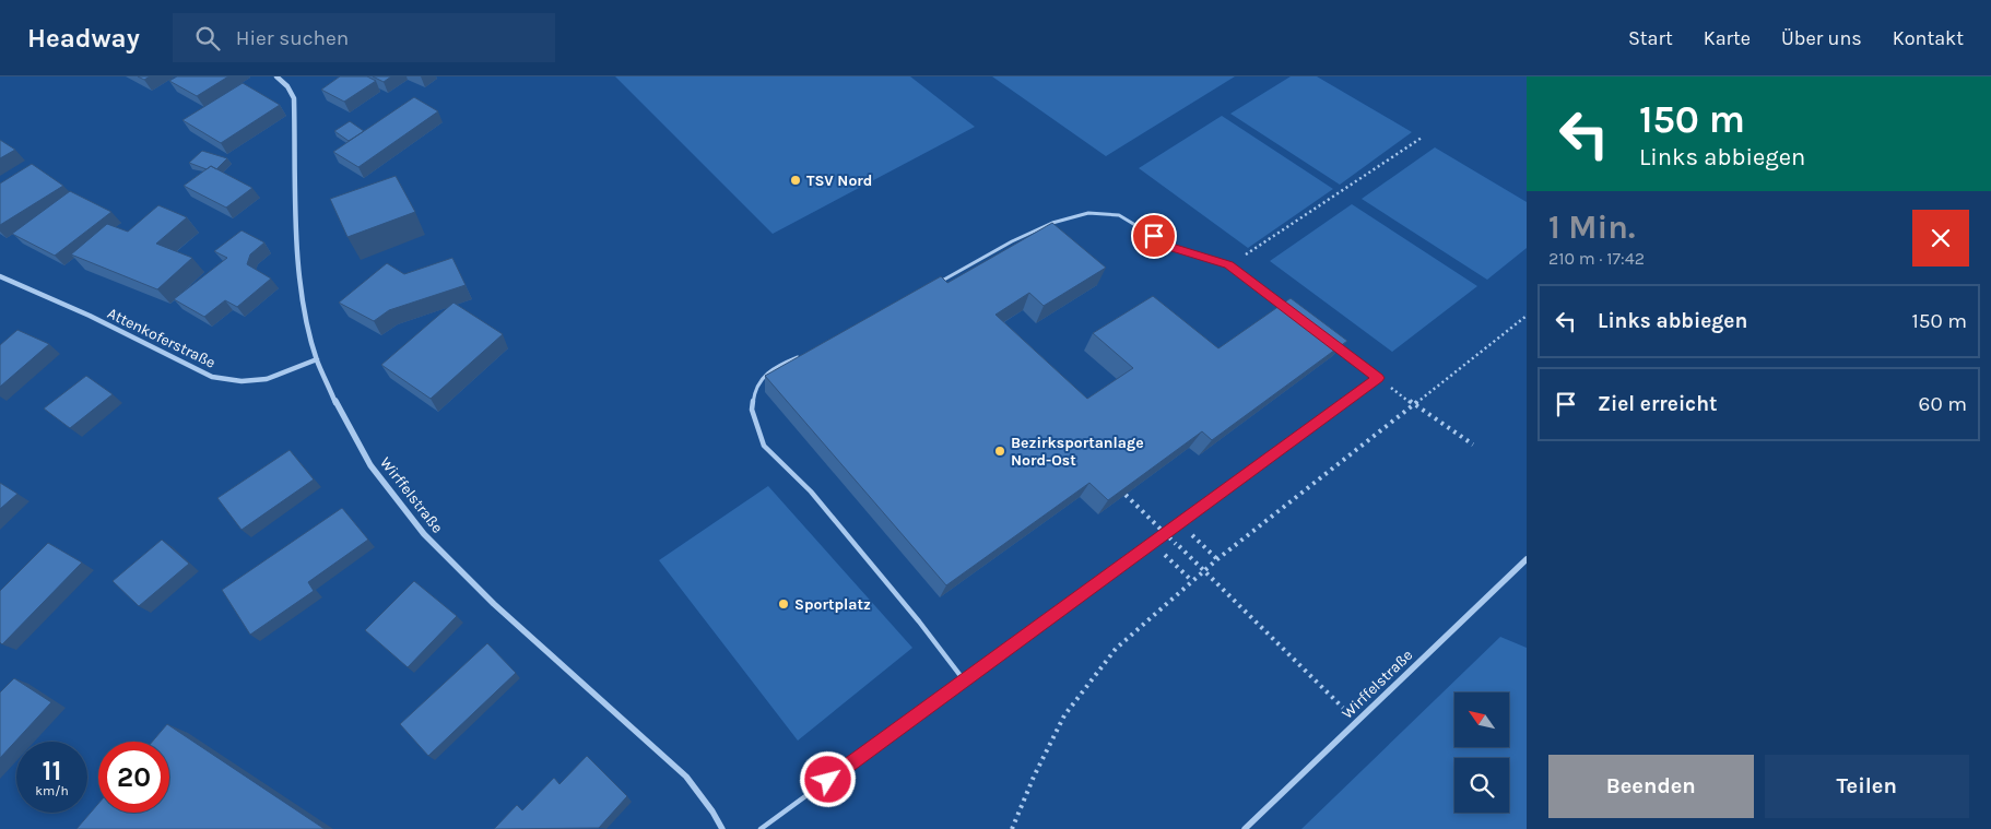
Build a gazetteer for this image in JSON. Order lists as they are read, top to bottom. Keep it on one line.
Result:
{"streets":{"street":["Attenkoferstraße","Wirffelstraße"]},"crossings":[["Attenkoferstraße","Wirffelstraße"]],"places":["TSV Nord","Bezirksportanlage Nord-Ost","Sportplatz"],"north":"top left","page":{"header":"Headway","search":"Hier suchen","nav":["Start","Karte","Über uns","Kontakt"],"turn":["150 m","Links abbiegen"],"heading":["1 Min.","210 m · 17:42"],"list":[{"name":"Links abbiegen","value":"150 m"},{"name":"Ziel erreicht","value":"60 m"}],"speed":"11 km/h","limit":"20","buttons":["Beenden","Teilen"]}}
